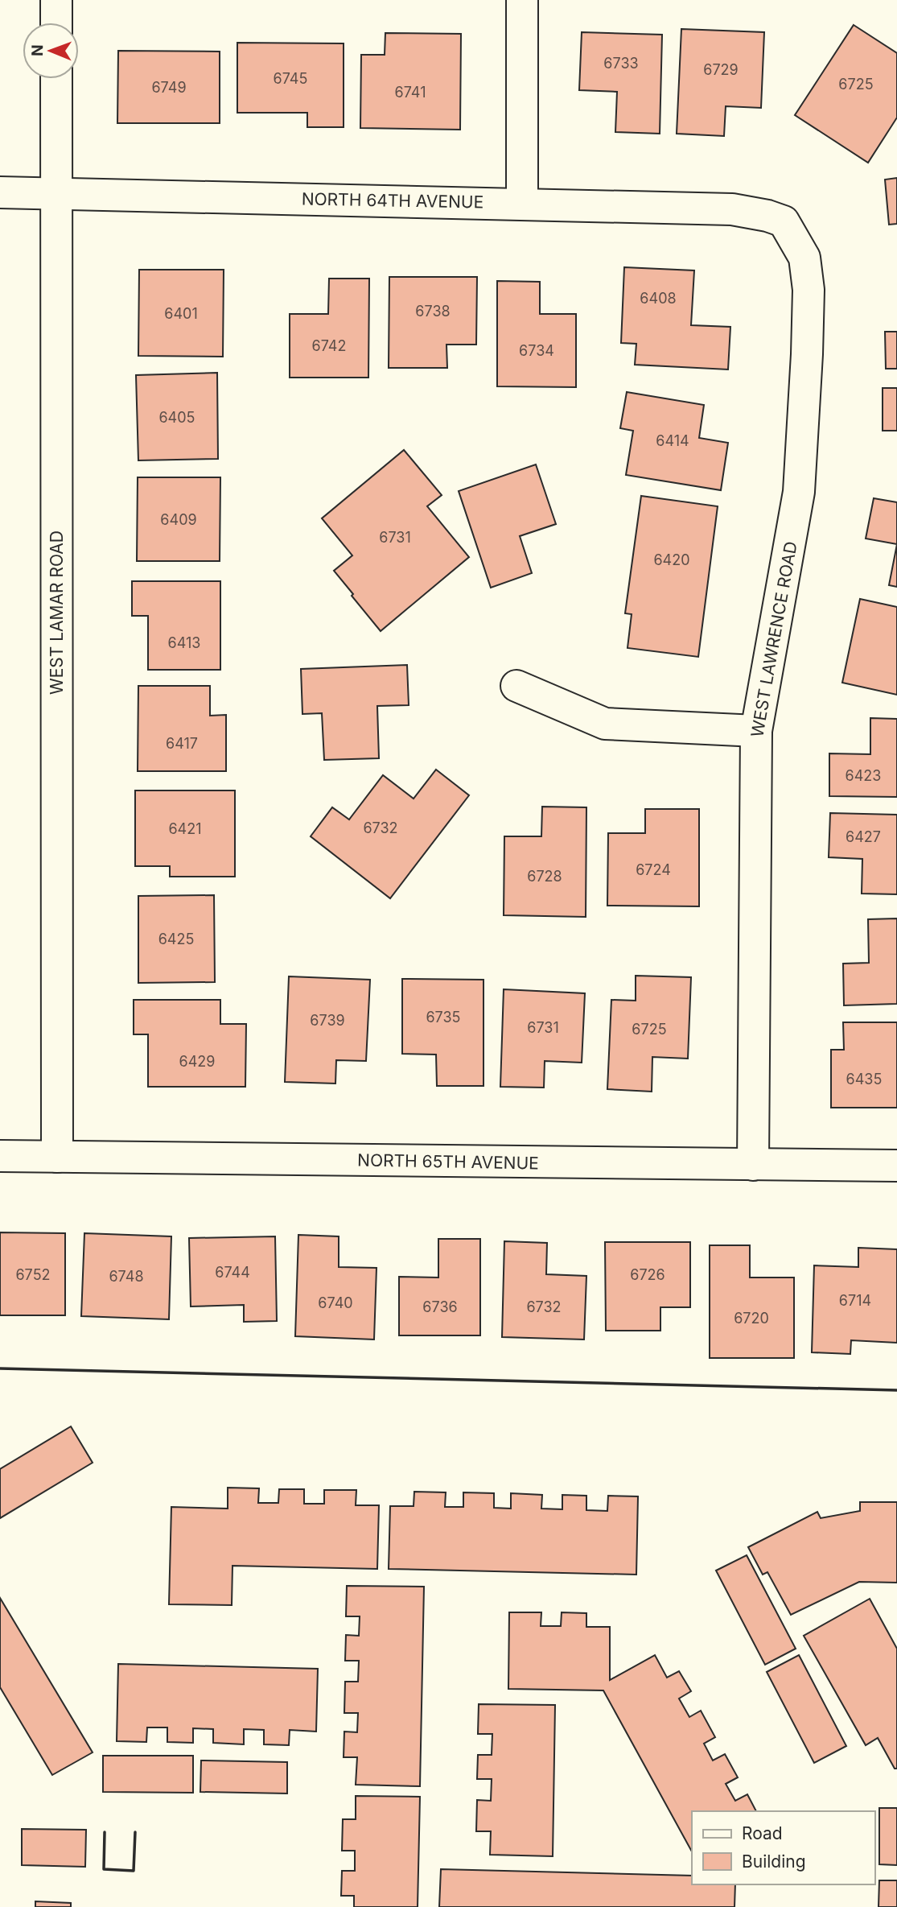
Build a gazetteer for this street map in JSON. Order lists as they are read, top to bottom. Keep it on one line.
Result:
{"streets":{"street":["NORTH 64TH AVENUE","WEST LAMAR ROAD","WEST LAWRENCE ROAD","NORTH 65TH AVENUE"]},"crossings":[["NORTH 64TH AVENUE","WEST LAMAR ROAD"],["NORTH 64TH AVENUE","WEST LAWRENCE ROAD"],["WEST LAMAR ROAD","NORTH 65TH AVENUE"],["WEST LAWRENCE ROAD","NORTH 65TH AVENUE"]],"house_numbers":["6733","6729","6745","6725","6749","6741","6408","6738","6401","6742","6734","6405","6414","6409","6731","6420","6413","6417","6423","6732","6421","6427","6724","6728","6425","6735","6739","6731","6725","6429","6435","6744","6752","6726","6748","6714","6740","6736","6732","6720"],"legend":["Road","Building"],"north":"left"}
